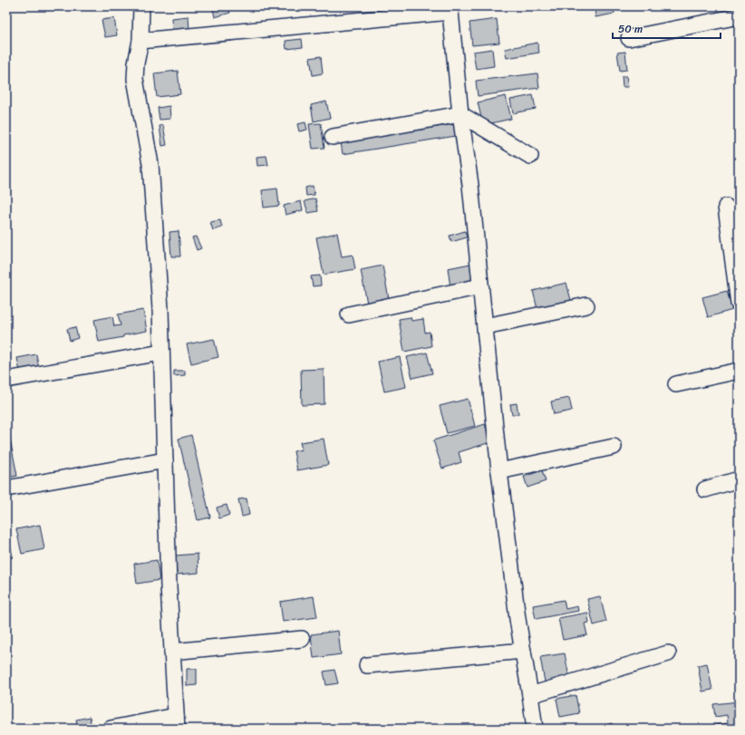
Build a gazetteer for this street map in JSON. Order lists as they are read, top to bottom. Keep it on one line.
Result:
{"scale_bar":"50 m"}
